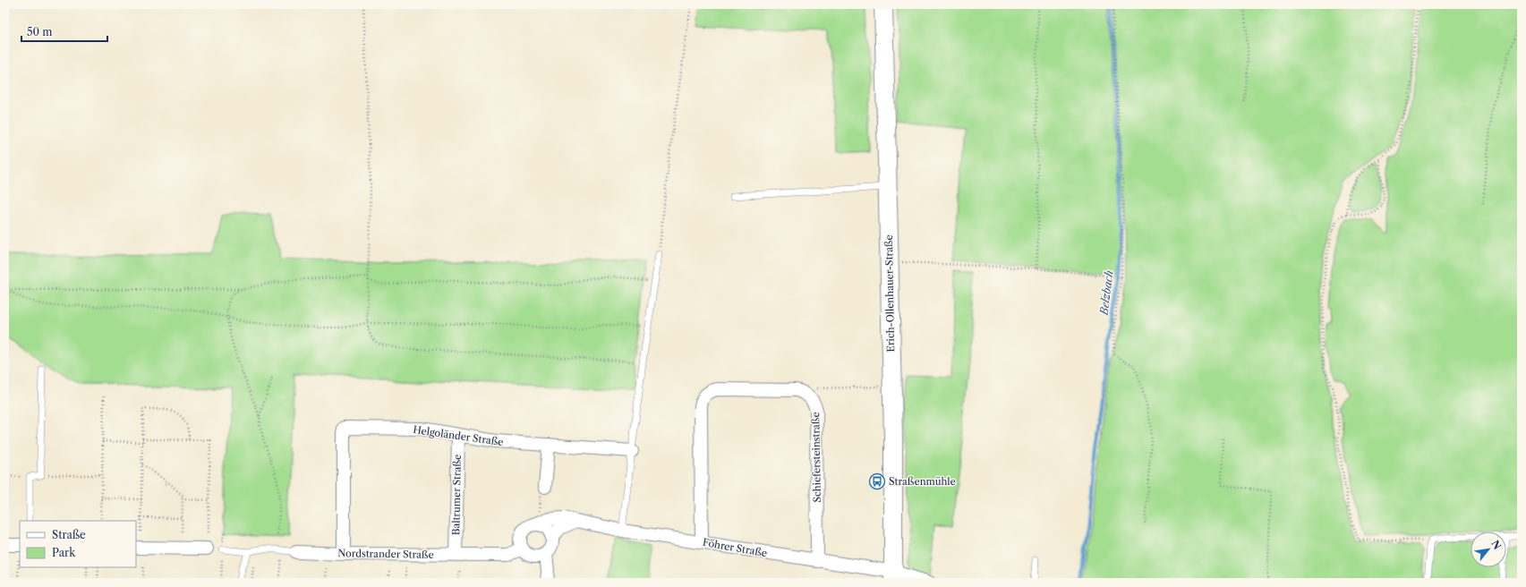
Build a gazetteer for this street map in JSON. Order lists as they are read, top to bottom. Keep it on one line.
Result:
{"streets":{"street":["Erich-Ollenhauer-Straße","Helgoländer Straße","Schiefersteinstraße","Baltrumer Straße","Föhrer Straße","Nordstrander Straße"]},"crossings":[["Erich-Ollenhauer-Straße","Föhrer Straße"],["Helgoländer Straße","Baltrumer Straße"],["Helgoländer Straße","Nordstrander Straße"],["Schiefersteinstraße","Föhrer Straße"],["Baltrumer Straße","Nordstrander Straße"],["Föhrer Straße","Nordstrander Straße"]],"water":["Belzbach"],"places":{"bus stop":["Straßenmühle"]},"legend":["Straße","Park"],"scale_bar":"50 m","north":"top right"}
